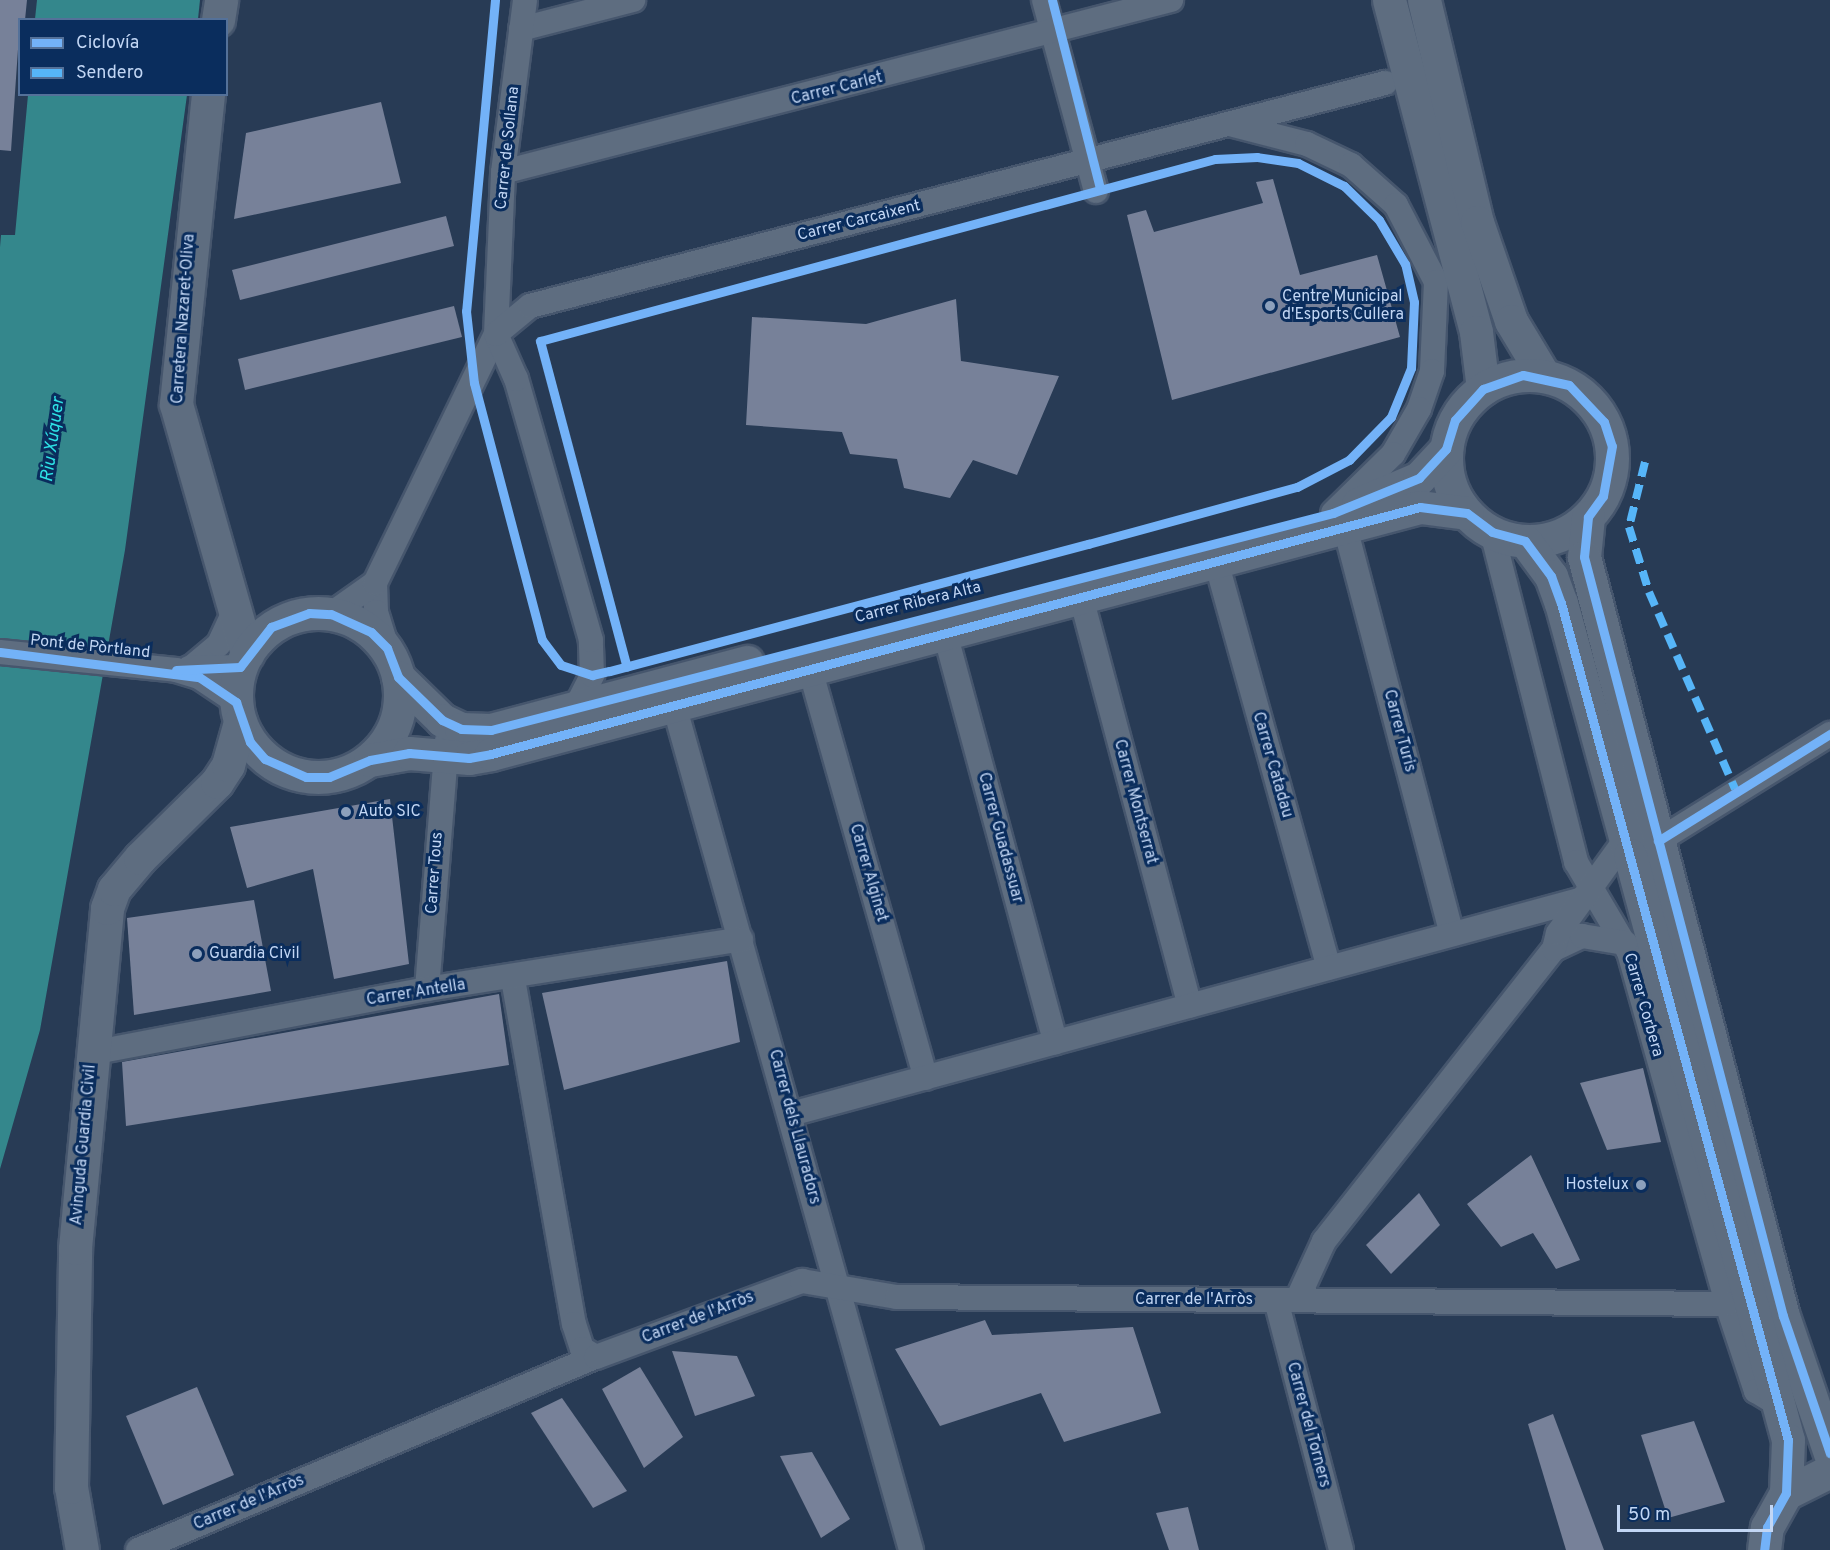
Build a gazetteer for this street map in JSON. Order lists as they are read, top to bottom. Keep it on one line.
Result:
{"streets":{"street":["Carrer Carlet","Carrer de Sollana","Carrer Carcaixent","Carretera Nazaret-Oliva","Carrer Ribera Alta","Pont de Pòrtland","Carrer Turis","Carrer Catadau","Carrer Montserrat","Carrer Guadassuar","Carrer Tous","Carrer Alginet","Carrer Antella","Carrer Corbera","Carrer dels Llauradors","Avinguda Guardia Civil","Carrer de l'Arròs","Carrer del Torners"]},"crossings":[["Carrer Carlet","Carrer de Sollana"],["Carrer de Sollana","Carrer Carcaixent"],["Carrer Carcaixent","Carrer Ribera Alta"],["Carretera Nazaret-Oliva","Carrer Ribera Alta"],["Carretera Nazaret-Oliva","Avinguda Guardia Civil"],["Carrer Ribera Alta","Carrer Turis"],["Carrer Ribera Alta","Carrer Catadau"],["Carrer Ribera Alta","Carrer Montserrat"],["Carrer Ribera Alta","Carrer Guadassuar"],["Carrer Ribera Alta","Carrer Tous"],["Carrer Ribera Alta","Carrer Alginet"],["Carrer Ribera Alta","Carrer Corbera"],["Carrer Ribera Alta","Carrer dels Llauradors"],["Carrer Ribera Alta","Avinguda Guardia Civil"],["Carrer Tous","Carrer Antella"],["Carrer Antella","Carrer dels Llauradors"],["Carrer Antella","Avinguda Guardia Civil"],["Carrer Corbera","Carrer de l'Arròs"],["Carrer dels Llauradors","Carrer de l'Arròs"],["Carrer de l'Arròs","Carrer del Torners"]],"water":["Riu Xúquer"],"places":["Centre Municipal d'Esports Cullera","Auto SIC","Guardia Civil","Hostelux"],"legend":["Ciclovía","Sendero"],"scale_bar":"50 m"}
